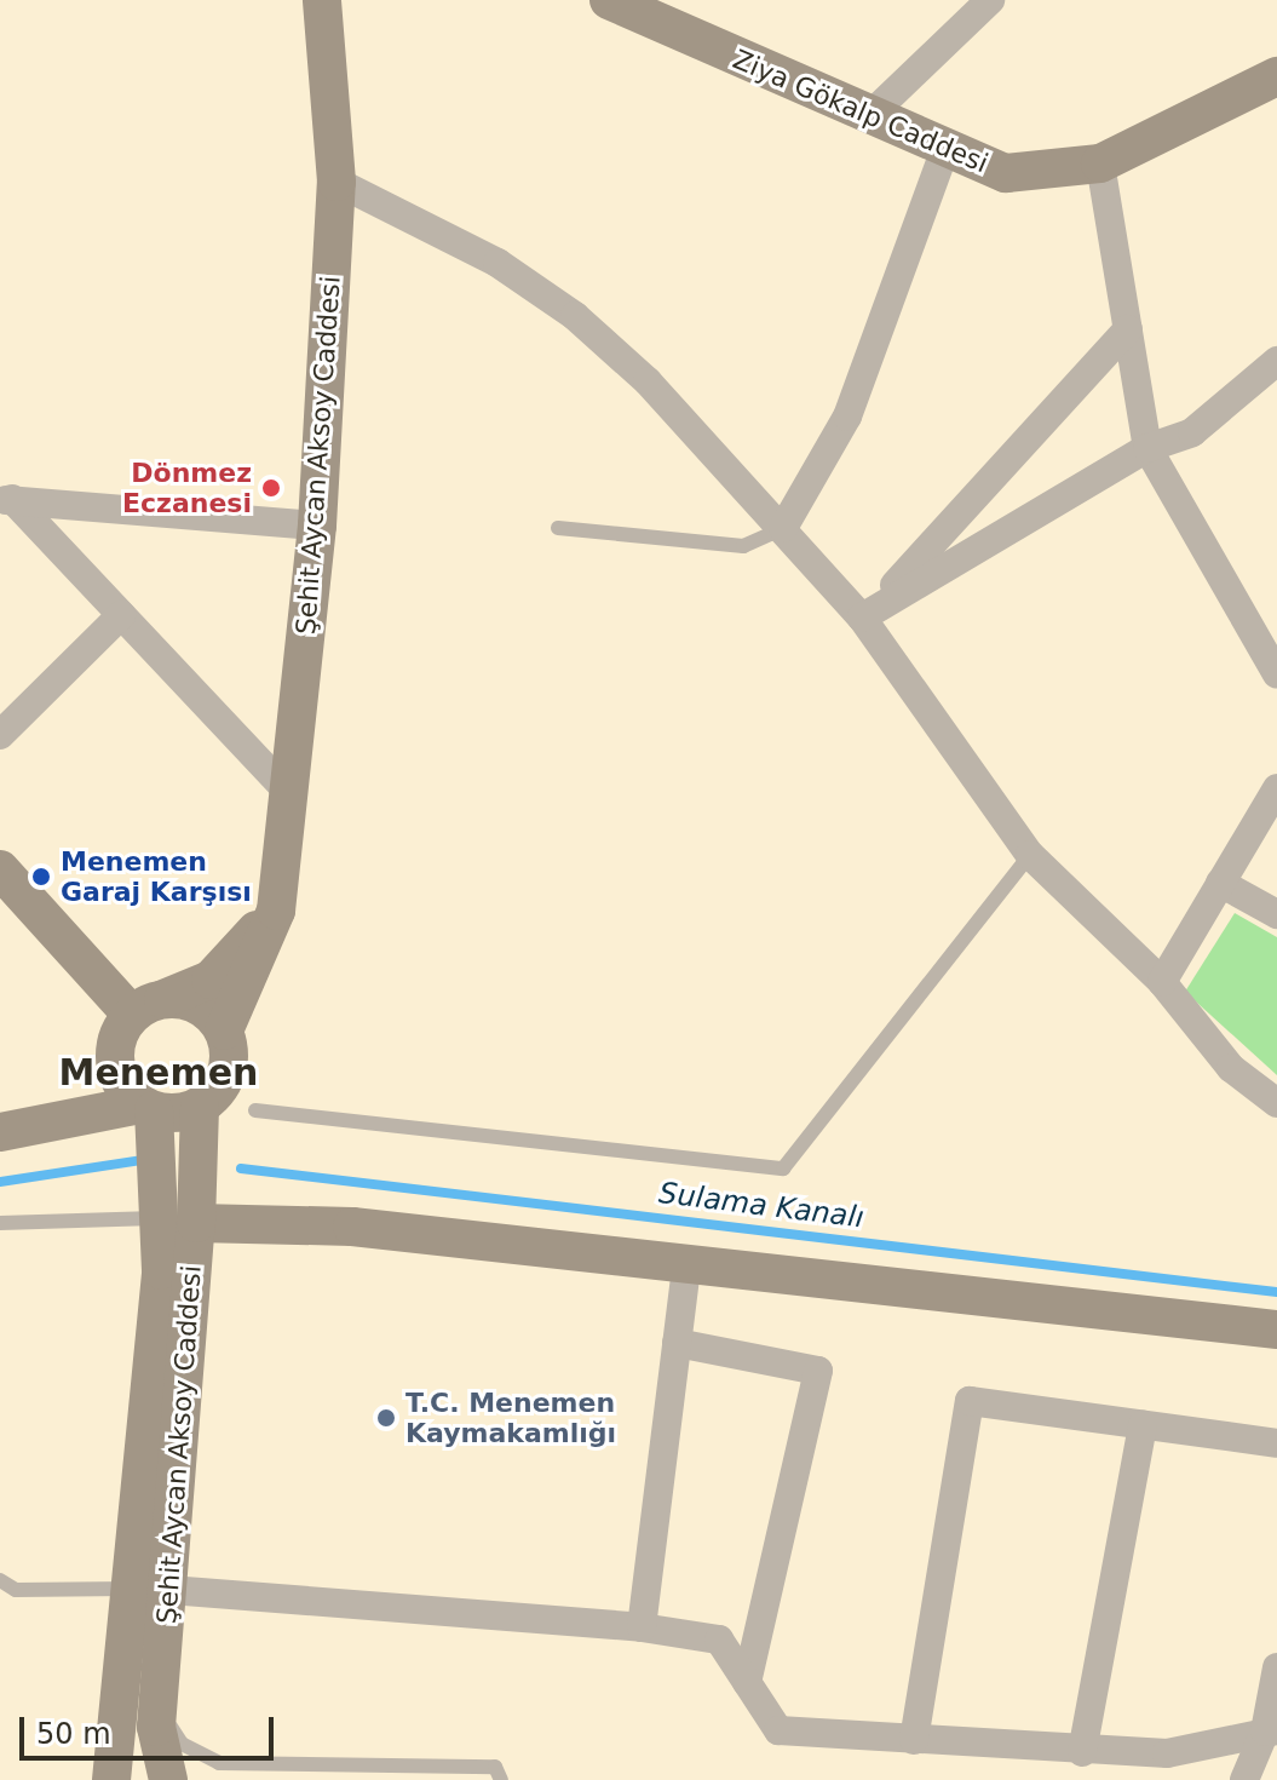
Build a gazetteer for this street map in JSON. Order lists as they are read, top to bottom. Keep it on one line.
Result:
{"streets":{"street":["Ziya Gökalp Caddesi","Şehit Aycan Aksoy Caddesi"]},"districts":["Menemen"],"water":["Sulama Kanalı"],"places":["Dönmez Eczanesi","Menemen Garaj Karşısı","T.C. Menemen Kaymakamlığı"],"scale_bar":"50 m"}
